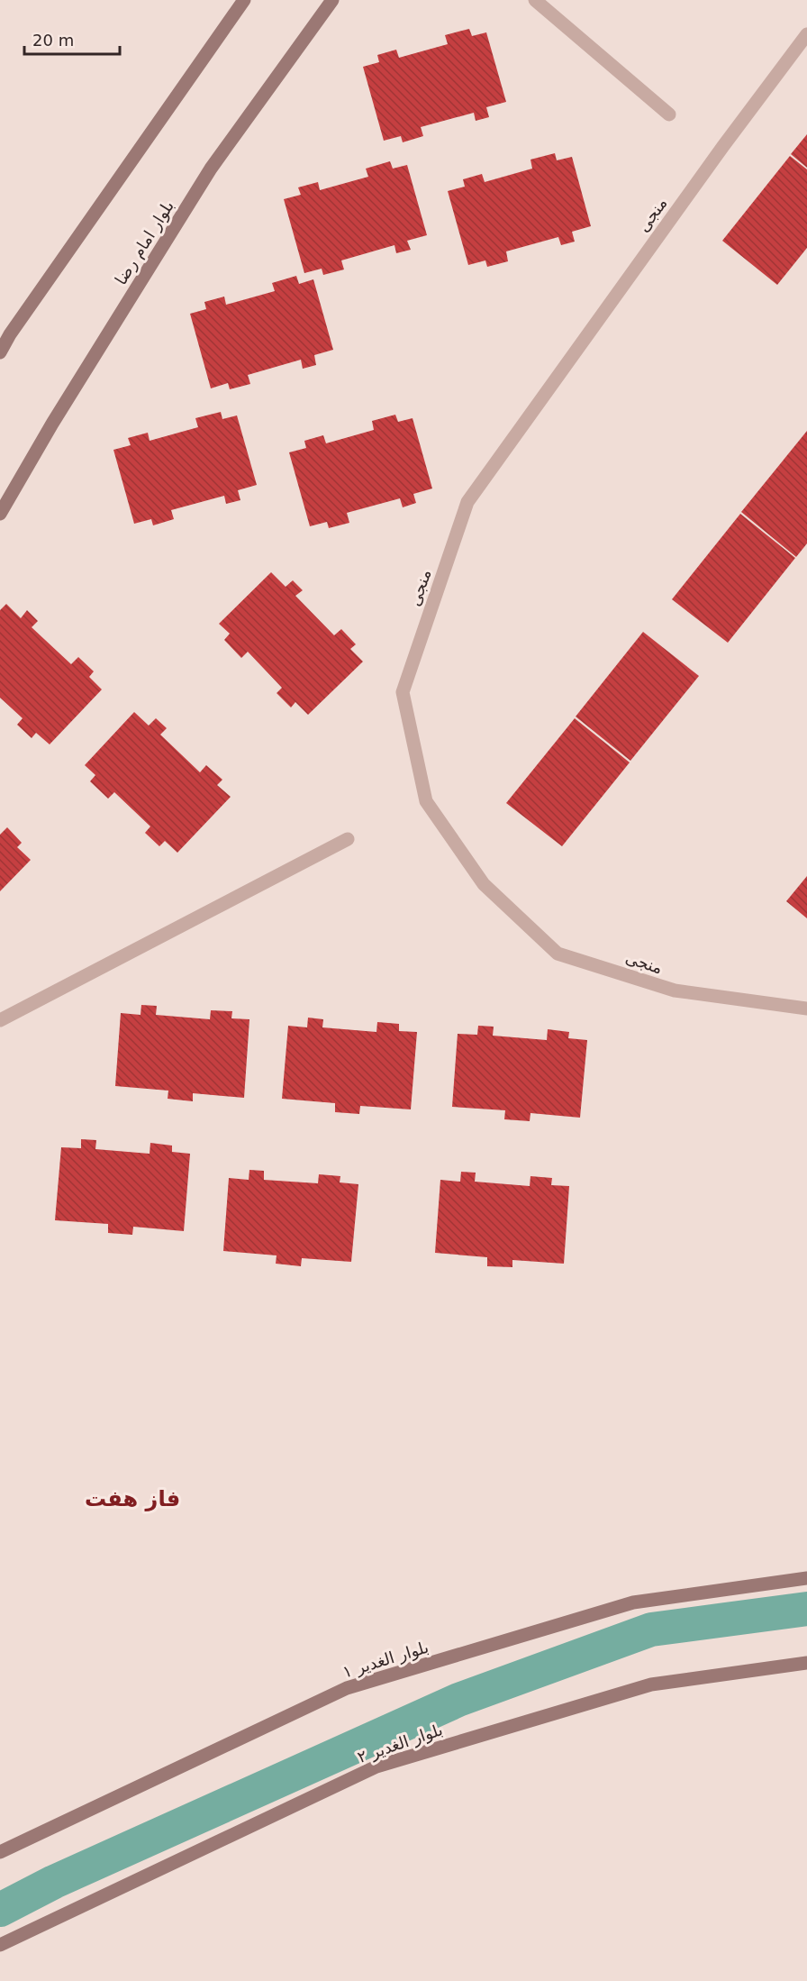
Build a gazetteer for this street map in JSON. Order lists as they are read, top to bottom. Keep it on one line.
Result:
{"streets":{"street":["منجی","بلوار امام رضا","بلوار الغدیر ۱","بلوار الغدیر ۲"]},"districts":["فاز هفت"],"scale_bar":"20 m"}
